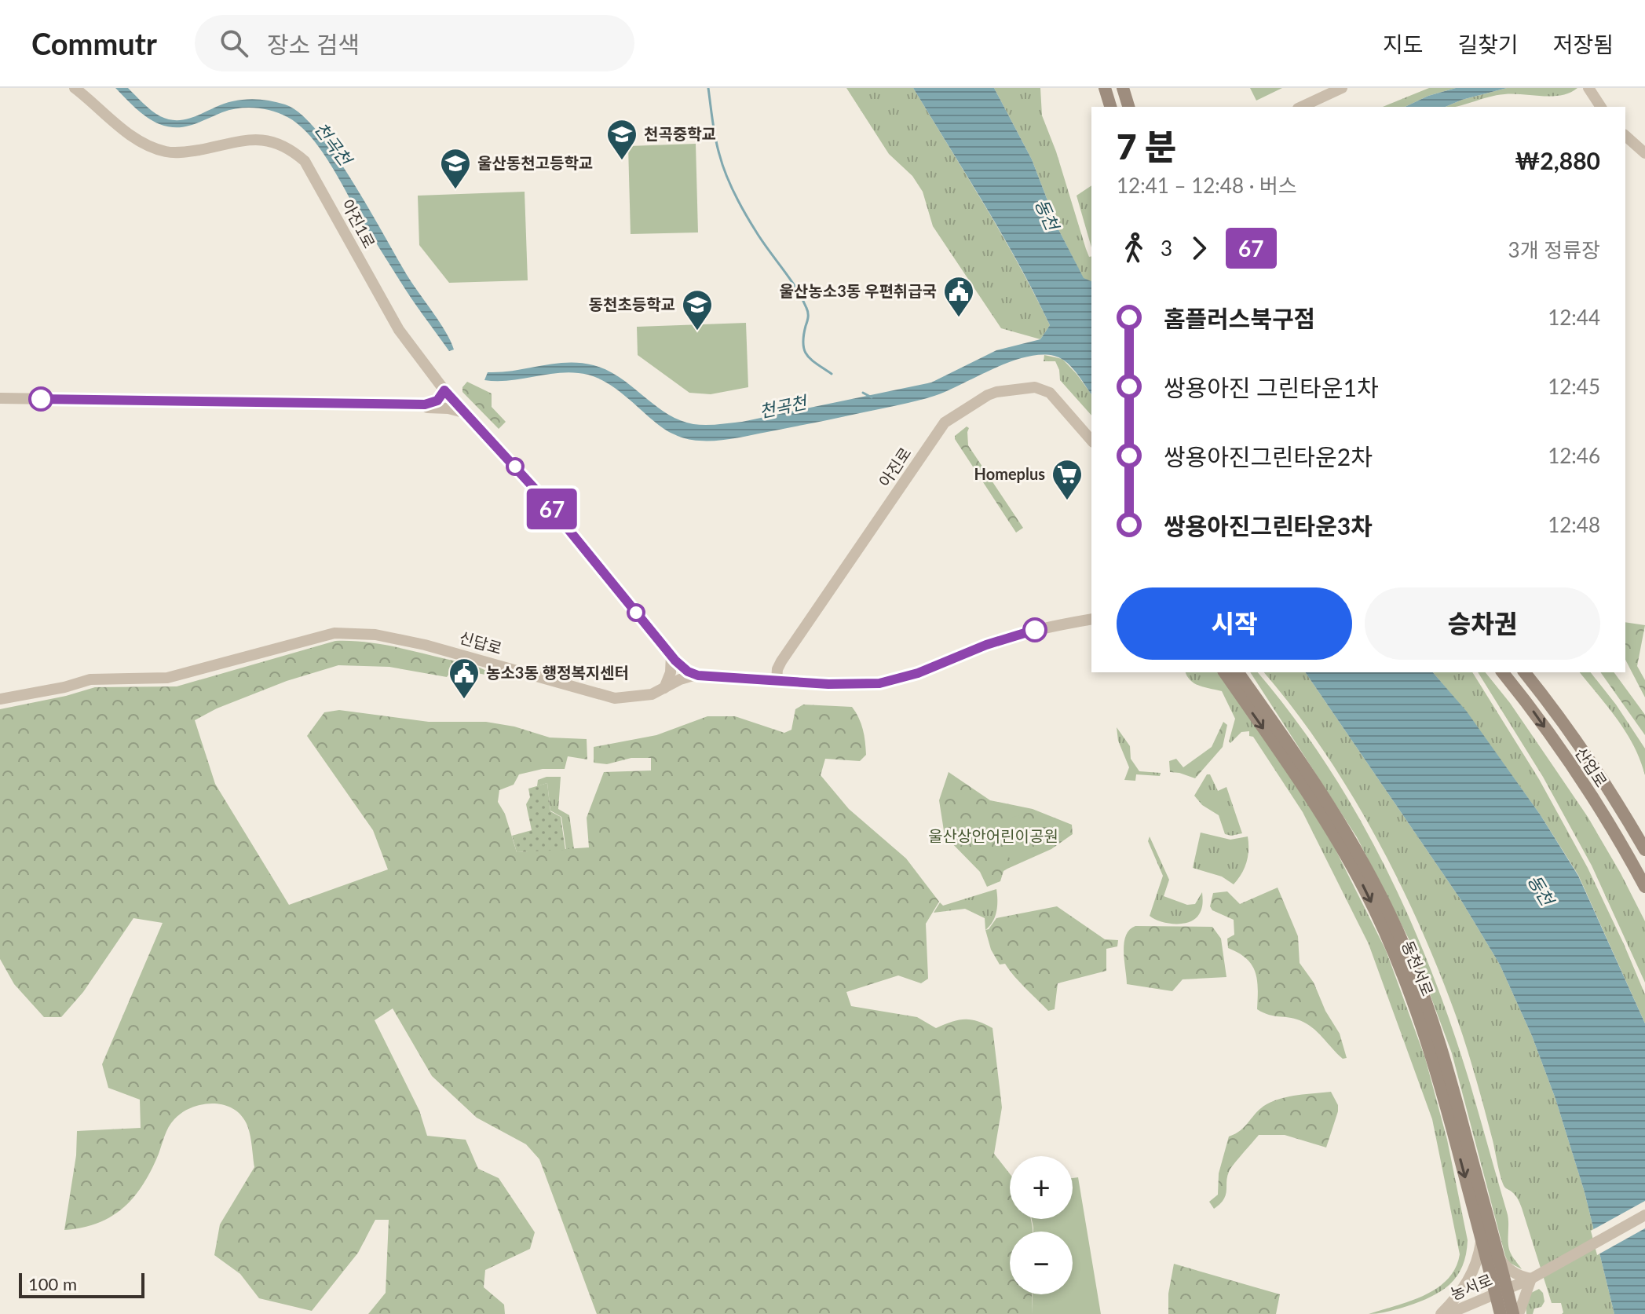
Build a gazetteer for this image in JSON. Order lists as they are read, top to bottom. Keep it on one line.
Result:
{"streets":{"main road":["산업로","동천서로"],"street":["아진1로","아진로","신답로","농서로"]},"crossings":[["아진로","신답로"],["동천서로","농서로"]],"water":["천곡천","동천"],"parks":["울산상안어린이공원"],"places":{"school or university":["천곡중학교","울산동천고등학교","동천초등학교"],"public building":["울산농소3동 우편취급국","농소3동 행정복지센터"],"supermarket":["Homeplus"]},"lines":["bus line 67"],"scale_bar":"100 m","page":{"header":"Commutr","search":"장소 검색","nav":["지도","길찾기","저장됨"],"on_map":"67","heading":["7 분","12:41 – 12:48 · 버스","₩2,880"],"legs":["3","67","3개 정류장"],"list":[{"name":"홈플러스북구점","value":"12:44"},{"name":"쌍용아진 그린타운1차","value":"12:45"},{"name":"쌍용아진그린타운2차","value":"12:46"},{"name":"쌍용아진그린타운3차","value":"12:48"}],"buttons":["시작","승차권"],"map_buttons":["+","−"],"scale":"100 m"}}
